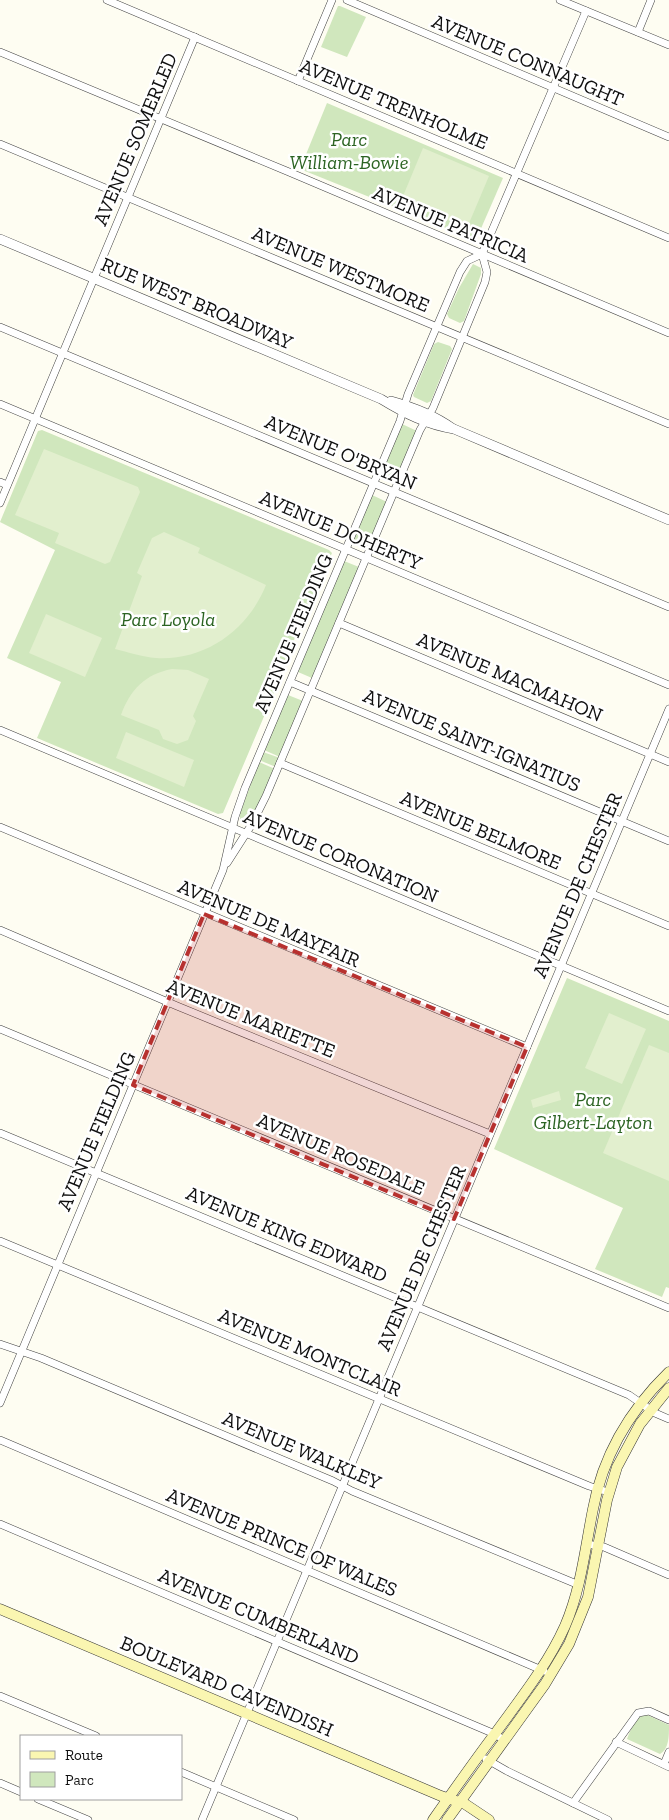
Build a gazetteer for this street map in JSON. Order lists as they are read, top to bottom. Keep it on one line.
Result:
{"streets":{"main road":["BOULEVARD CAVENDISH"],"street":["AVENUE CONNAUGHT","AVENUE TRENHOLME","AVENUE SOMERLED","AVENUE PATRICIA","AVENUE WESTMORE","RUE WEST BROADWAY","AVENUE O'BRYAN","AVENUE DOHERTY","AVENUE FIELDING","AVENUE MACMAHON","AVENUE SAINT-IGNATIUS","AVENUE BELMORE","AVENUE CORONATION","AVENUE DE CHESTER","AVENUE DE MAYFAIR","AVENUE MARIETTE","AVENUE ROSEDALE","AVENUE KING EDWARD","AVENUE MONTCLAIR","AVENUE WALKLEY","AVENUE PRINCE OF WALES","AVENUE CUMBERLAND"]},"crossings":[["AVENUE TRENHOLME","AVENUE SOMERLED"],["AVENUE SOMERLED","AVENUE PATRICIA"],["AVENUE SOMERLED","AVENUE WESTMORE"],["AVENUE SOMERLED","RUE WEST BROADWAY"],["AVENUE SOMERLED","AVENUE O'BRYAN"],["AVENUE SOMERLED","AVENUE DOHERTY"],["AVENUE PATRICIA","AVENUE FIELDING"],["AVENUE WESTMORE","AVENUE FIELDING"],["RUE WEST BROADWAY","AVENUE FIELDING"],["AVENUE O'BRYAN","AVENUE FIELDING"],["AVENUE DOHERTY","AVENUE FIELDING"],["AVENUE FIELDING","AVENUE MACMAHON"],["AVENUE FIELDING","AVENUE SAINT-IGNATIUS"],["AVENUE FIELDING","AVENUE BELMORE"],["AVENUE FIELDING","AVENUE CORONATION"],["AVENUE FIELDING","AVENUE DE MAYFAIR"],["AVENUE FIELDING","AVENUE MARIETTE"],["AVENUE FIELDING","AVENUE ROSEDALE"],["AVENUE FIELDING","AVENUE KING EDWARD"],["AVENUE FIELDING","AVENUE MONTCLAIR"],["AVENUE FIELDING","AVENUE WALKLEY"],["AVENUE MACMAHON","AVENUE DE CHESTER"],["AVENUE SAINT-IGNATIUS","AVENUE DE CHESTER"],["AVENUE BELMORE","AVENUE DE CHESTER"],["AVENUE CORONATION","AVENUE DE CHESTER"],["AVENUE DE CHESTER","AVENUE DE MAYFAIR"],["AVENUE DE CHESTER","AVENUE MARIETTE"],["AVENUE DE CHESTER","AVENUE ROSEDALE"],["AVENUE DE CHESTER","AVENUE KING EDWARD"],["AVENUE DE CHESTER","AVENUE MONTCLAIR"],["AVENUE DE CHESTER","AVENUE WALKLEY"],["AVENUE DE CHESTER","AVENUE PRINCE OF WALES"],["AVENUE DE CHESTER","AVENUE CUMBERLAND"],["AVENUE DE CHESTER","BOULEVARD CAVENDISH"]],"parks":["Parc William-Bowie","Parc Loyola","Parc Gilbert-Layton"],"legend":["Route","Parc"]}
